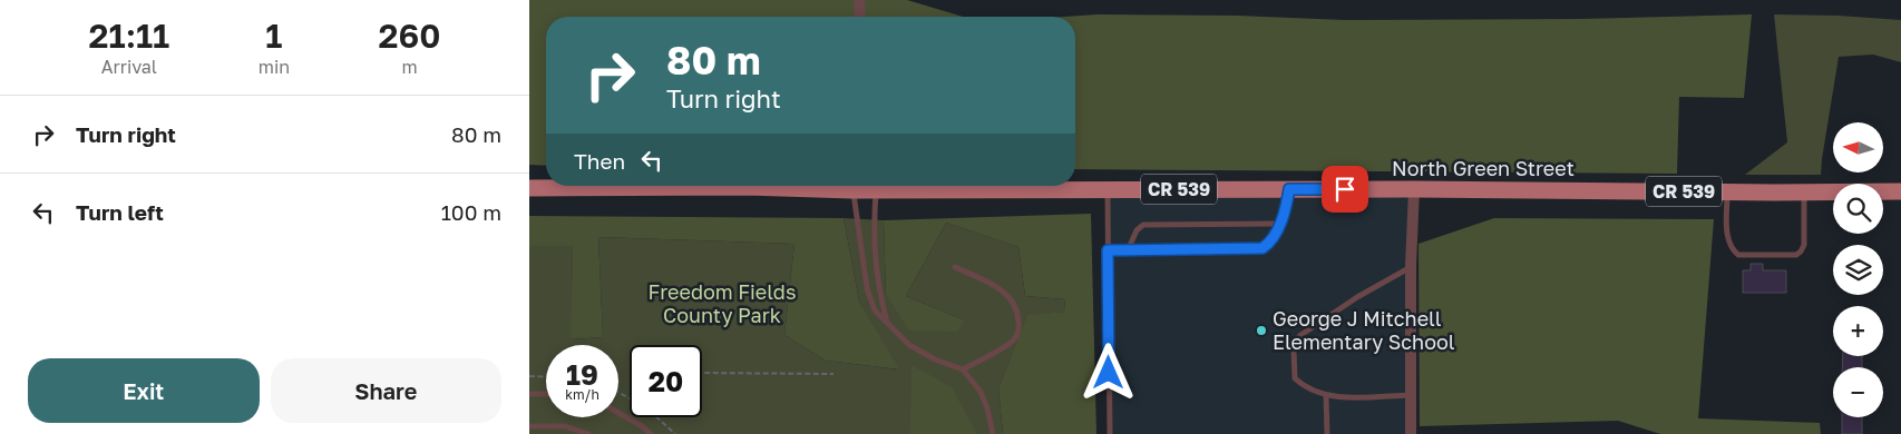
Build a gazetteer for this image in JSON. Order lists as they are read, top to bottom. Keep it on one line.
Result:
{"streets":{"main road":["North Green Street","CR 539"]},"parks":["Freedom Fields County Park"],"places":["George J Mitchell Elementary School"],"north":"left","page":{"eta":["21:11","Arrival","1","min","260","m"],"turn":["80 m","Turn right"],"list":[{"name":"Turn right","value":"80 m"},{"name":"Turn left","value":"100 m"}],"map_buttons":["+","−"],"then":"Then","speed":"19 km/h","limit":"20","buttons":["Exit","Share"]}}
